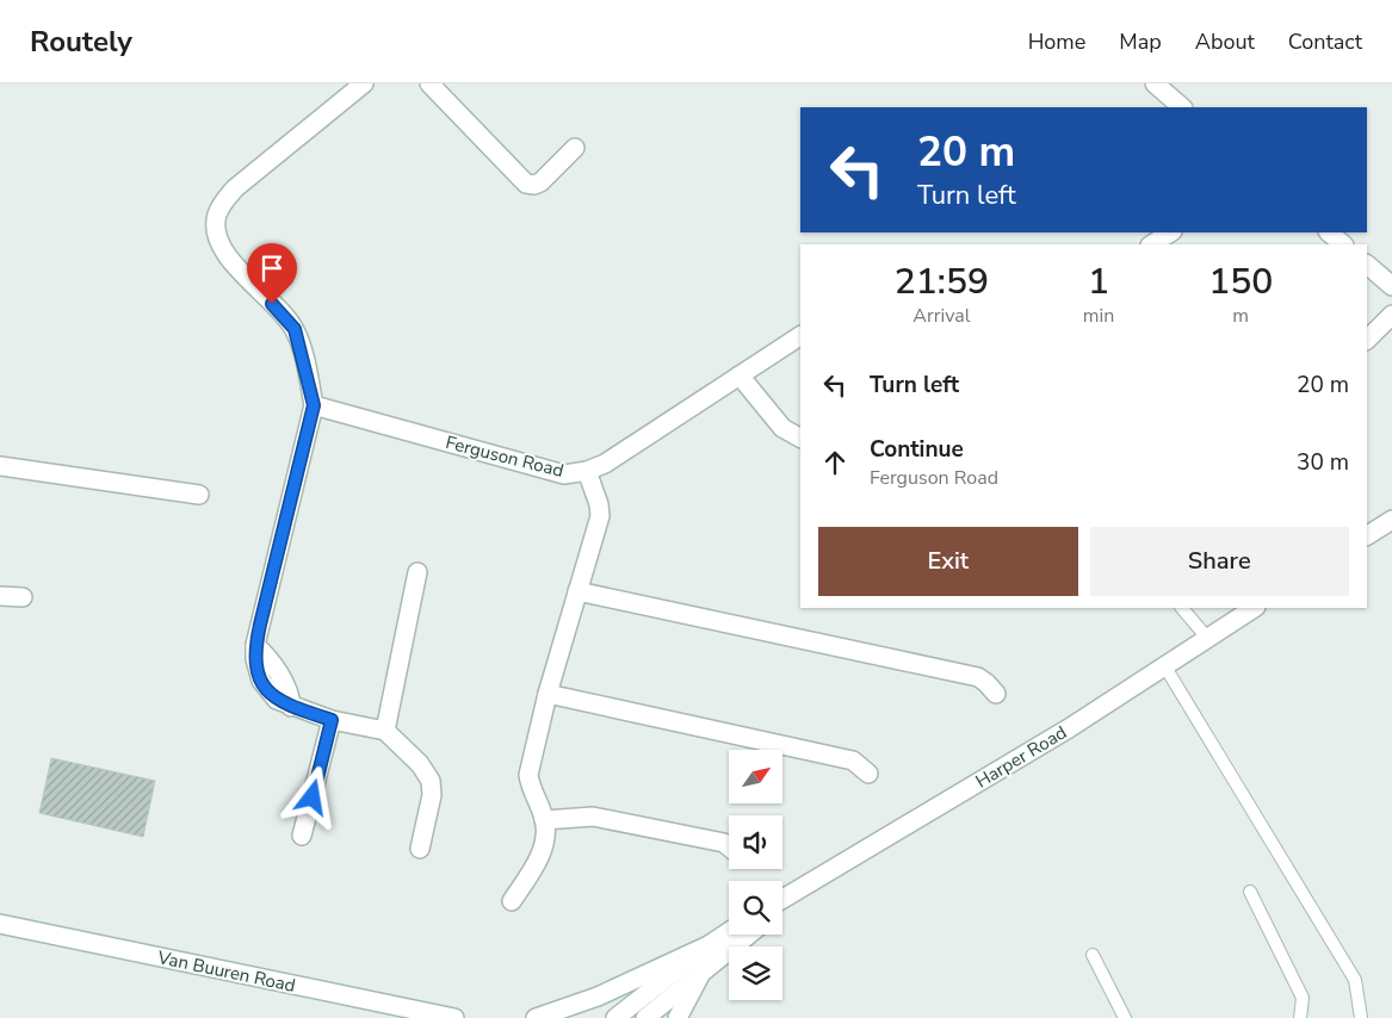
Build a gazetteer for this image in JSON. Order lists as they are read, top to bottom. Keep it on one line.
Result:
{"streets":{"street":["Ferguson Road","Harper Road","Van Buuren Road"]},"north":"top right","page":{"header":"Routely","nav":["Home","Map","About","Contact"],"turn":["20 m","Turn left"],"eta":["21:59","Arrival","1","min","150","m"],"list":[{"name":"Turn left","value":"20 m"},{"name":"Continue","note":"Ferguson Road","value":"30 m"}],"buttons":["Exit","Share"]}}
